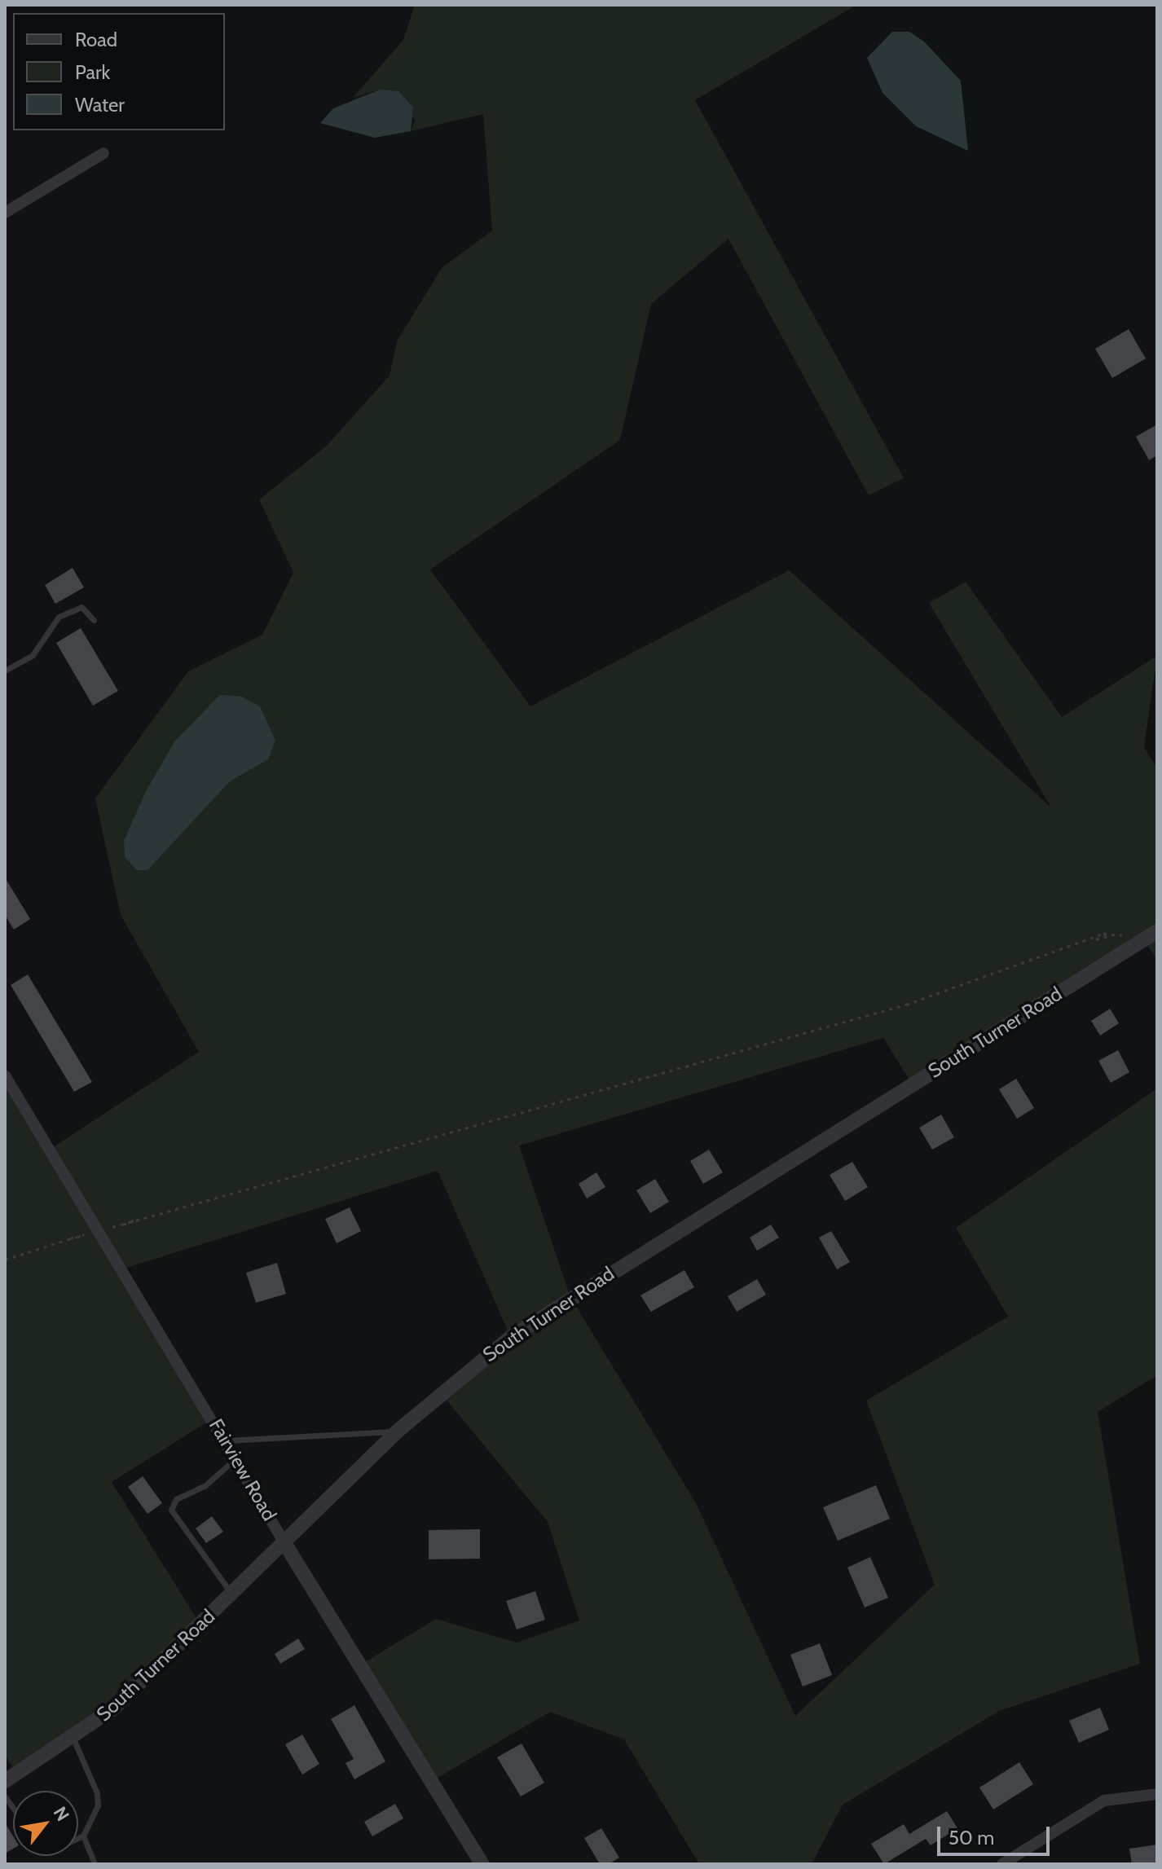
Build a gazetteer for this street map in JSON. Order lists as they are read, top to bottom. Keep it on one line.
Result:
{"streets":{"street":["South Turner Road","Fairview Road"]},"crossings":[["South Turner Road","Fairview Road"]],"legend":["Road","Park","Water"],"scale_bar":"50 m","north":"top right"}
